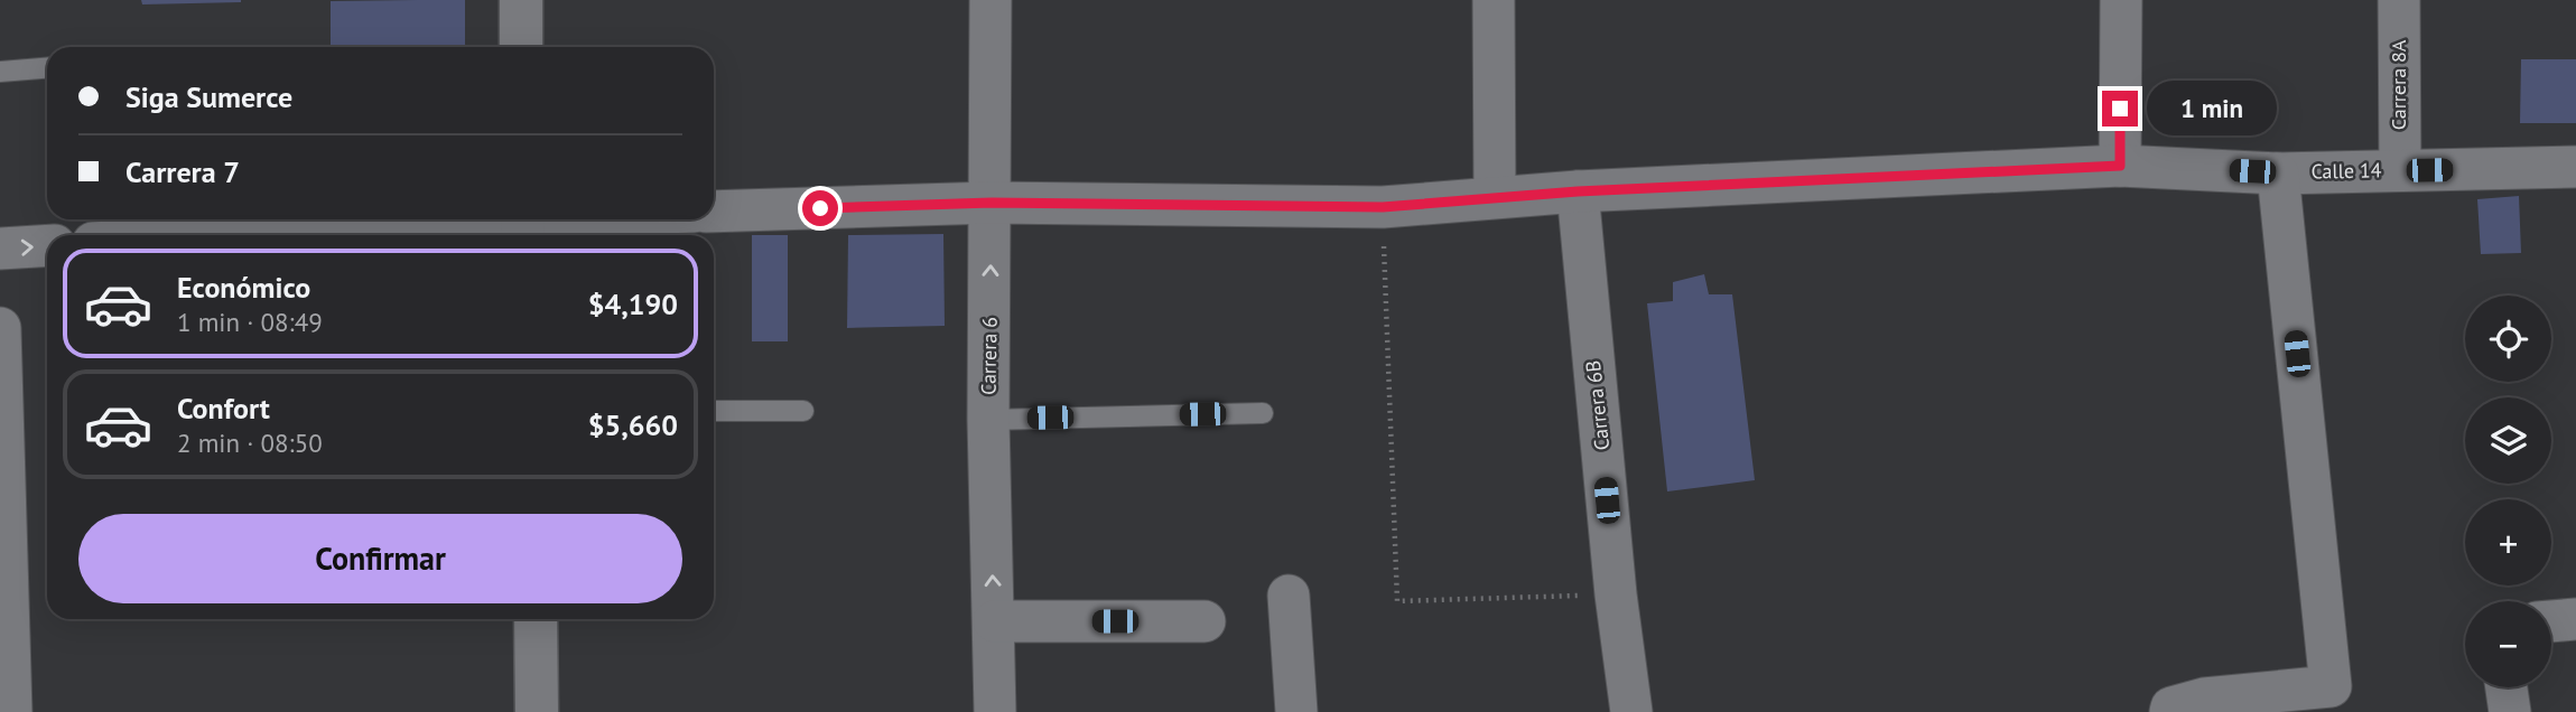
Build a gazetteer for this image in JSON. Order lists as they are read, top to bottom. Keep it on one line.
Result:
{"streets":{"street":["Carrera 8A","Calle 14","Carrera 6","Carrera 6B"]},"crossings":[["Carrera 8A","Calle 14"],["Calle 14","Carrera 6"],["Calle 14","Carrera 6B"]],"one_way":["Carrera 6"],"page":{"banner":["Siga Sumerce","Carrera 7"],"bubble":"1 min","list":[{"name":"Económico","note":"1 min · 08:49","value":"$4,190"},{"name":"Confort","note":"2 min · 08:50","value":"$5,660"}],"map_buttons":["+","−"],"buttons":"Confirmar"}}
